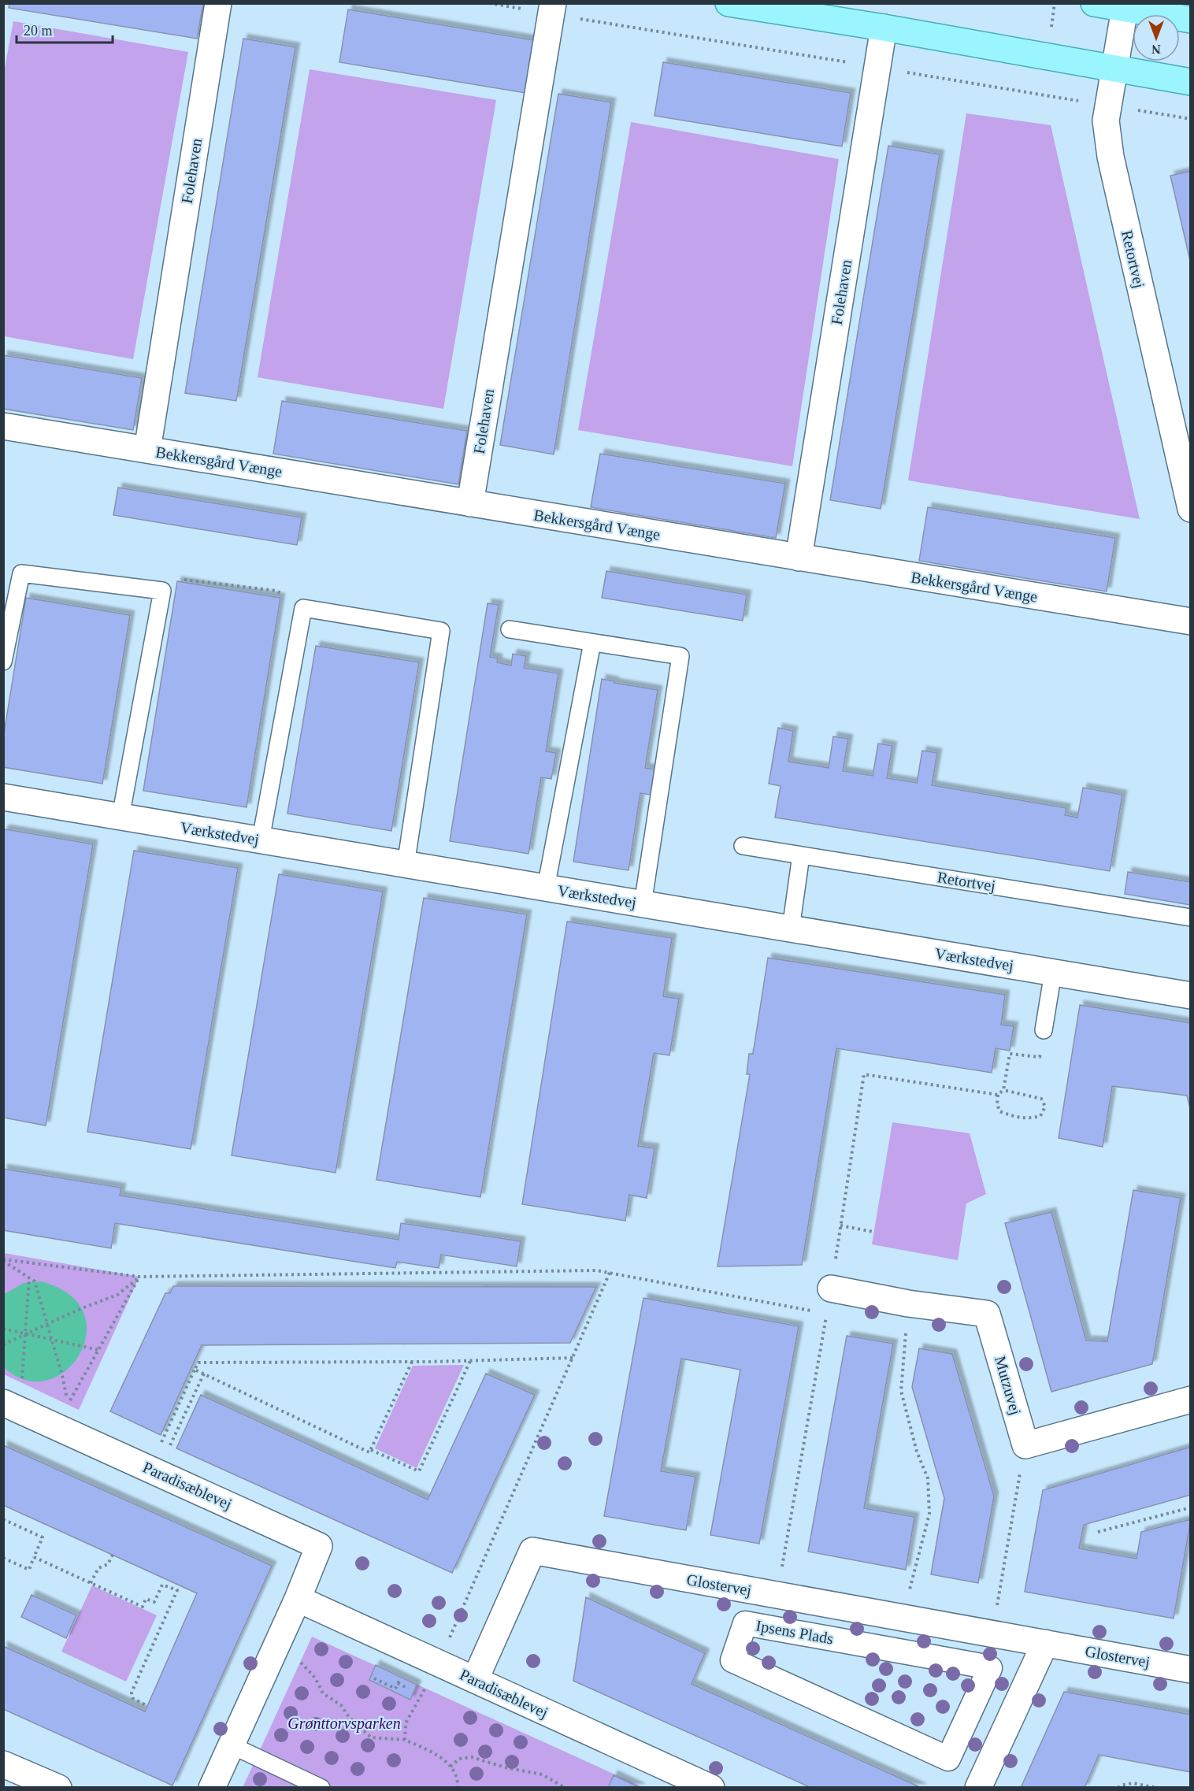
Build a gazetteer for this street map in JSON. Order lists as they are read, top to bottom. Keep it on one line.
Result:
{"streets":{"street":["Folehaven","Retortvej","Bekkersgård Vænge","Værkstedvej","Mutzuvej","Paradisæblevej","Glostervej","Ipsens Plads"]},"crossings":[["Folehaven","Bekkersgård Vænge"],["Paradisæblevej","Glostervej"]],"parks":["Grønttorvsparken"],"scale_bar":"20 m","north":"bottom"}
